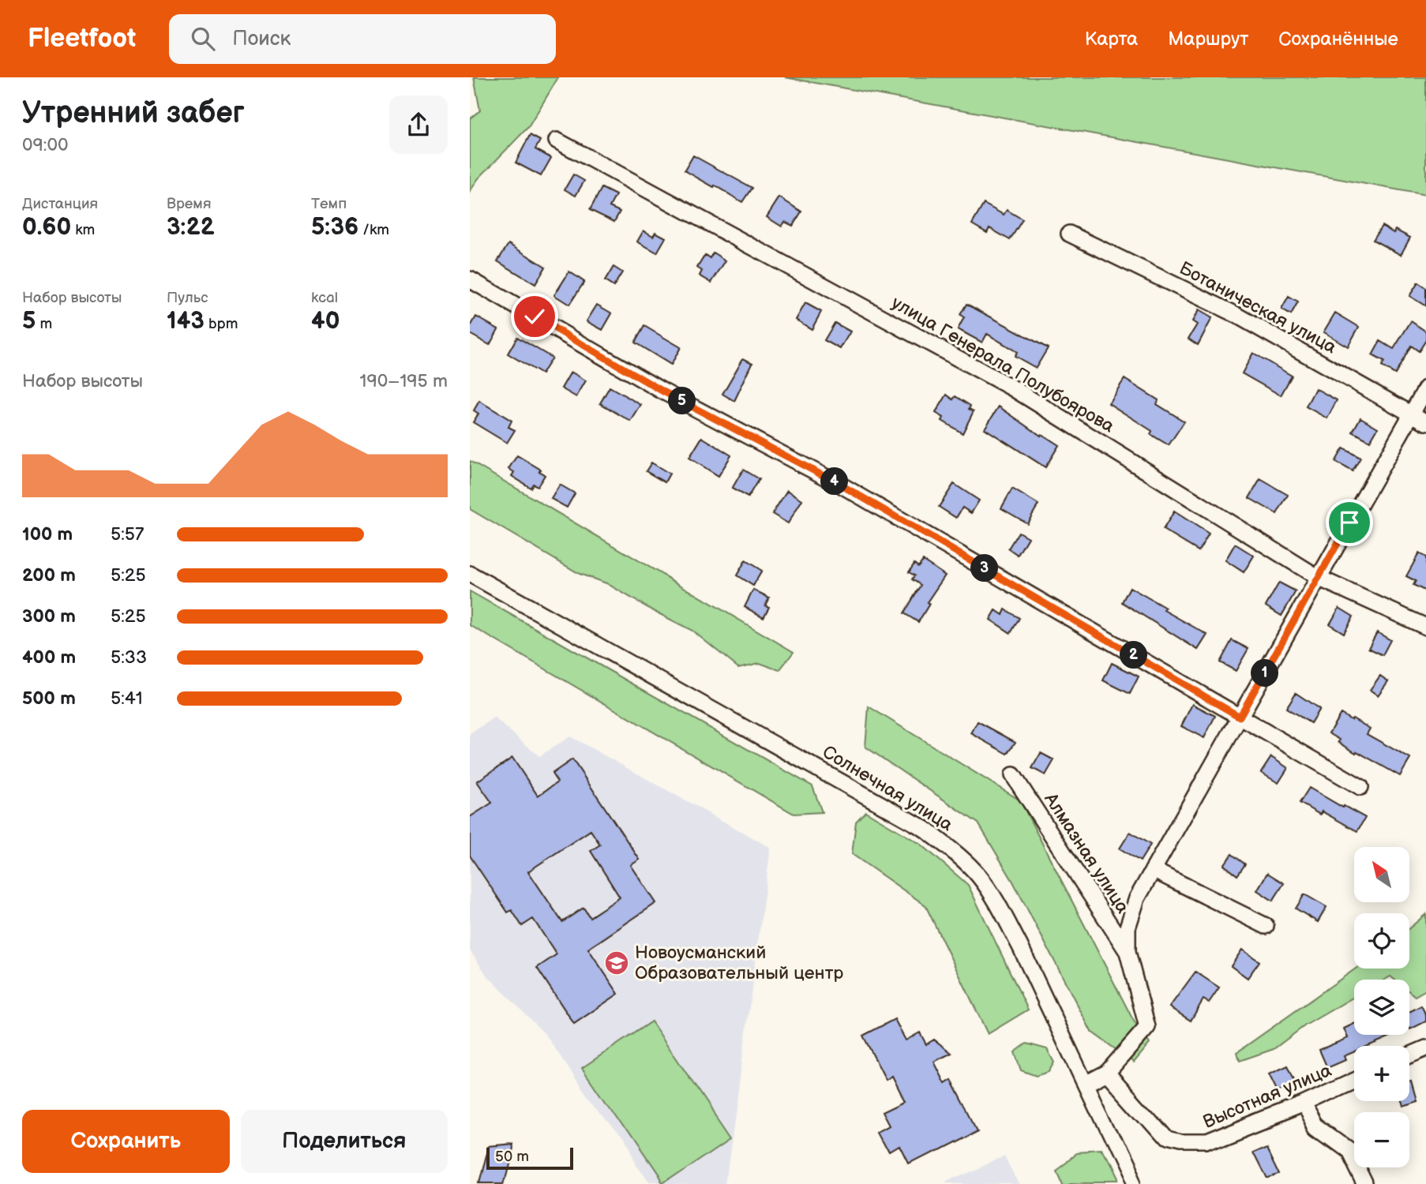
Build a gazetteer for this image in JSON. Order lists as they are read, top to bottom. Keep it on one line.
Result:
{"streets":{"street":["Ботаническая улица","улица Генерала Полубоярова","Солнечная улица","Алмазная улица","Высотная улица"]},"places":{"school or university":["Новоусманский Образовательный центр"]},"scale_bar":"50 m","north":"top left","page":{"header":"Fleetfoot","search":"Поиск","nav":["Карта","Маршрут","Сохранённые"],"heading":["Утренний забег","09:00"],"stats":[["Дистанция","0.60 km"],["Время","3:22"],["Темп","5:36 /km"],["Набор высоты","5 m"],["Пульс","143 bpm"],["kcal","40"]],"chart":["Набор высоты","190–195 m"],"pins":["5","4","3","2","1"],"list":[{"name":"100 m","note":"5:57"},{"name":"200 m","note":"5:25"},{"name":"300 m","note":"5:25"},{"name":"400 m","note":"5:33"},{"name":"500 m","note":"5:41"}],"map_buttons":["+","−"],"buttons":["Сохранить","Поделиться"],"scale":"50 m"}}
